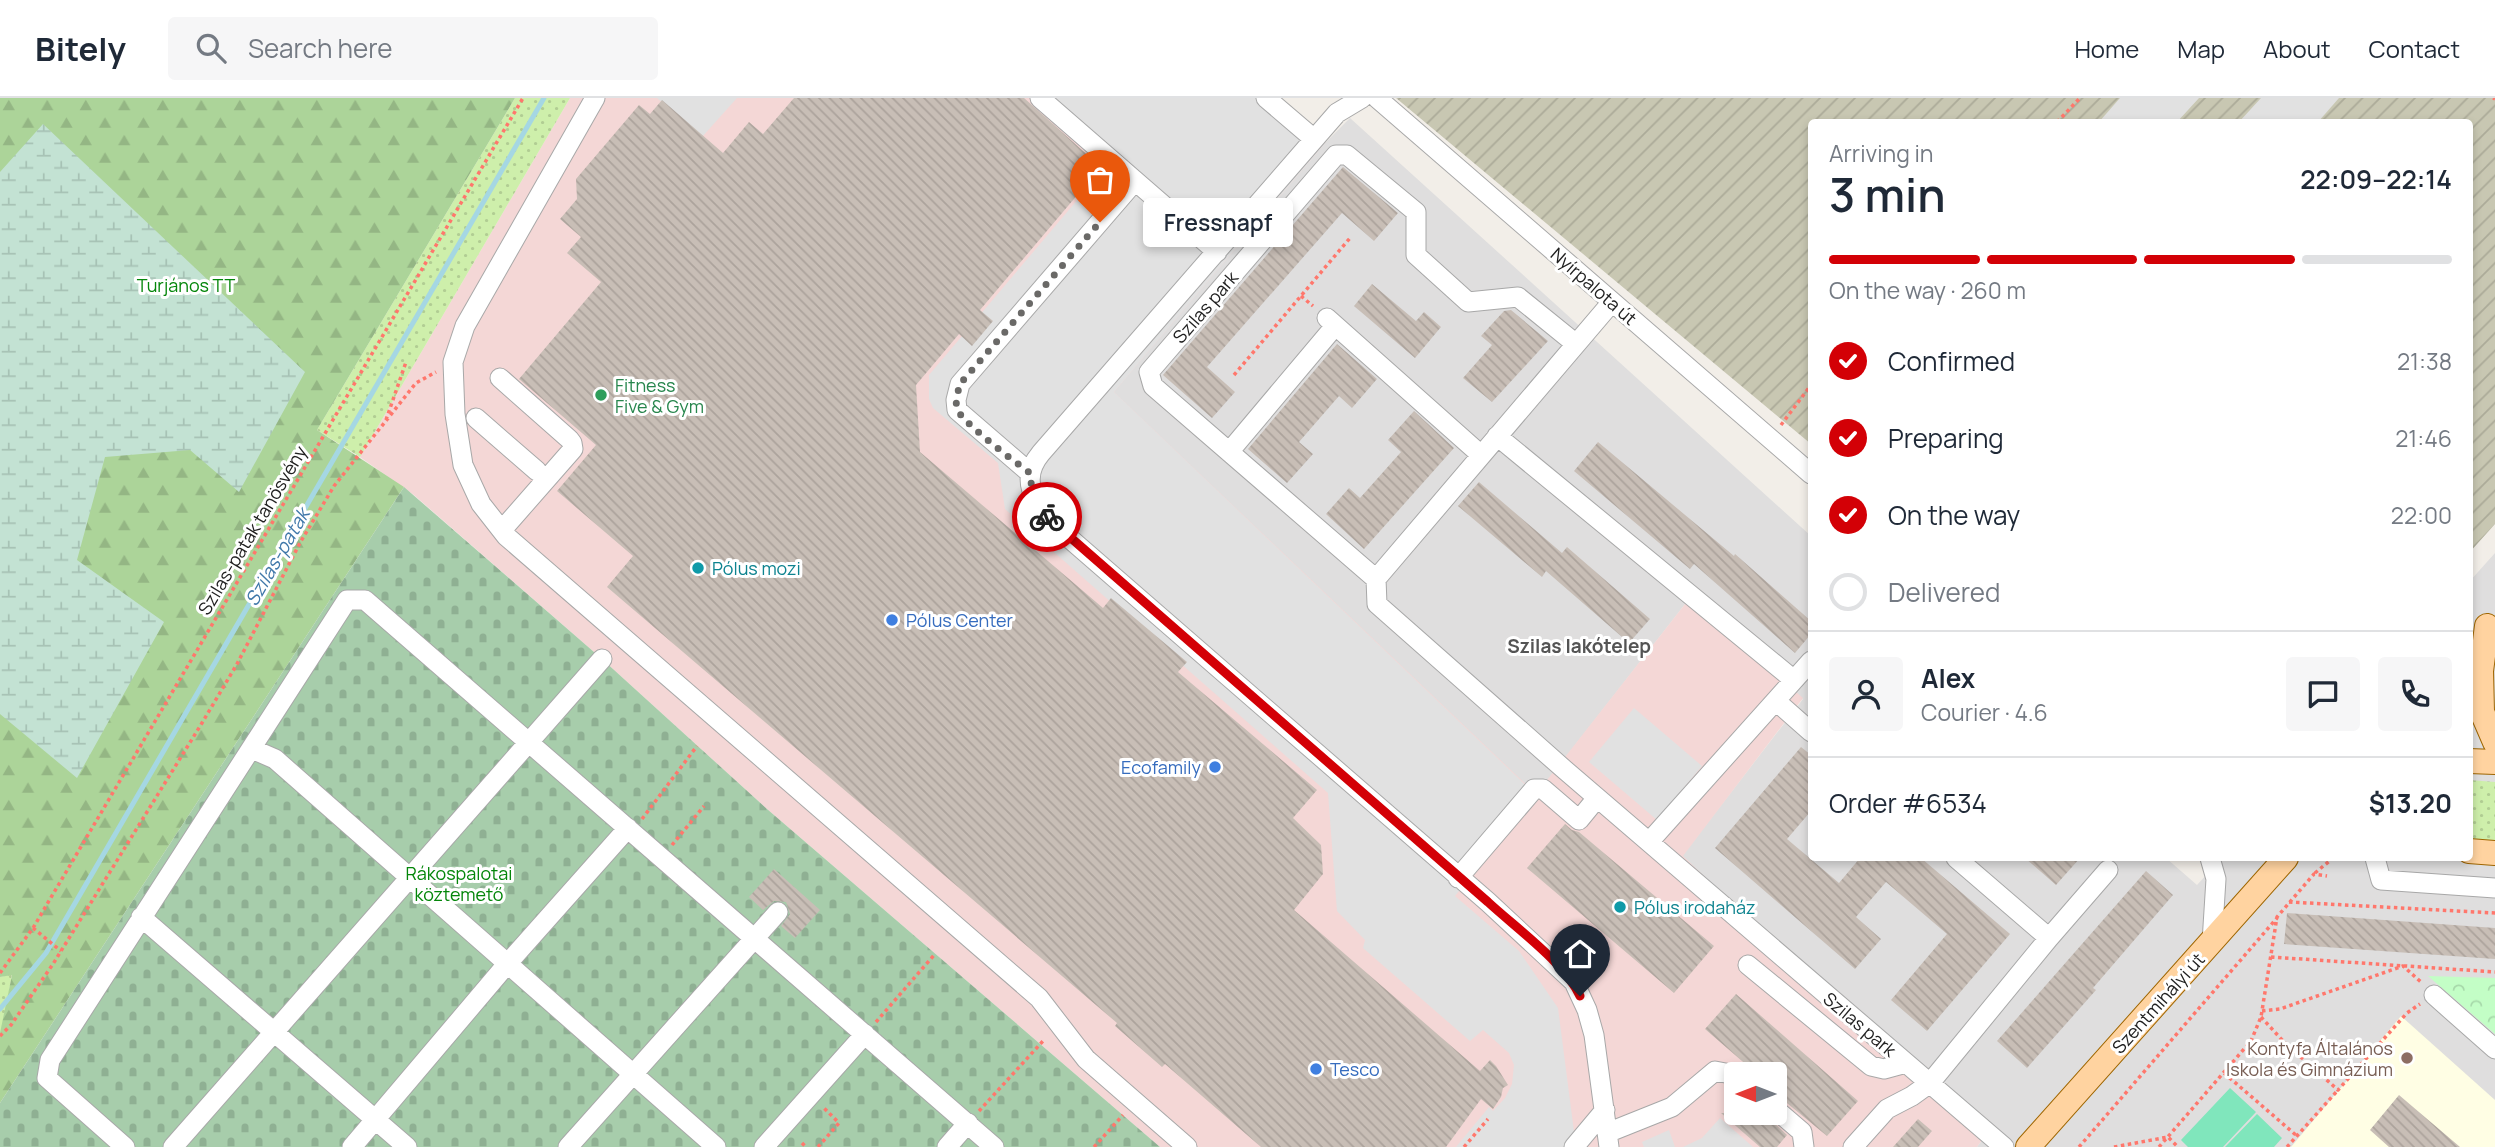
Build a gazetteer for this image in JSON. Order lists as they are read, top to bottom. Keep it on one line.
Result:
{"streets":{"main road":["Szentmihályi út"],"street":["Nyírpalota út","Szilas park"],"path":["Szilas-patak tanösvény"]},"districts":["Szilas lakótelep"],"water":["Szilas-patak"],"parks":["Turjános TT","Rákospalotai köztemető"],"places":["Fressnapf","Fitness Five & Gym","Pólus mozi","Pólus Center","Ecofamily","Pólus irodaház","Kontyfa Általános Iskola és Gimnázium","Tesco"],"north":"left","page":{"header":"Bitely","search":"Search here","nav":["Home","Map","About","Contact"],"heading":["3 min","Arriving in","22:09–22:14"],"panel":["Alex","Courier · 4.6","Order #6534","$13.20"],"bubble":"Fressnapf","bar":"On the way · 260 m","list":[["Confirmed","21:38"],["Preparing","21:46"],["On the way","22:00"],"Delivered"]}}
